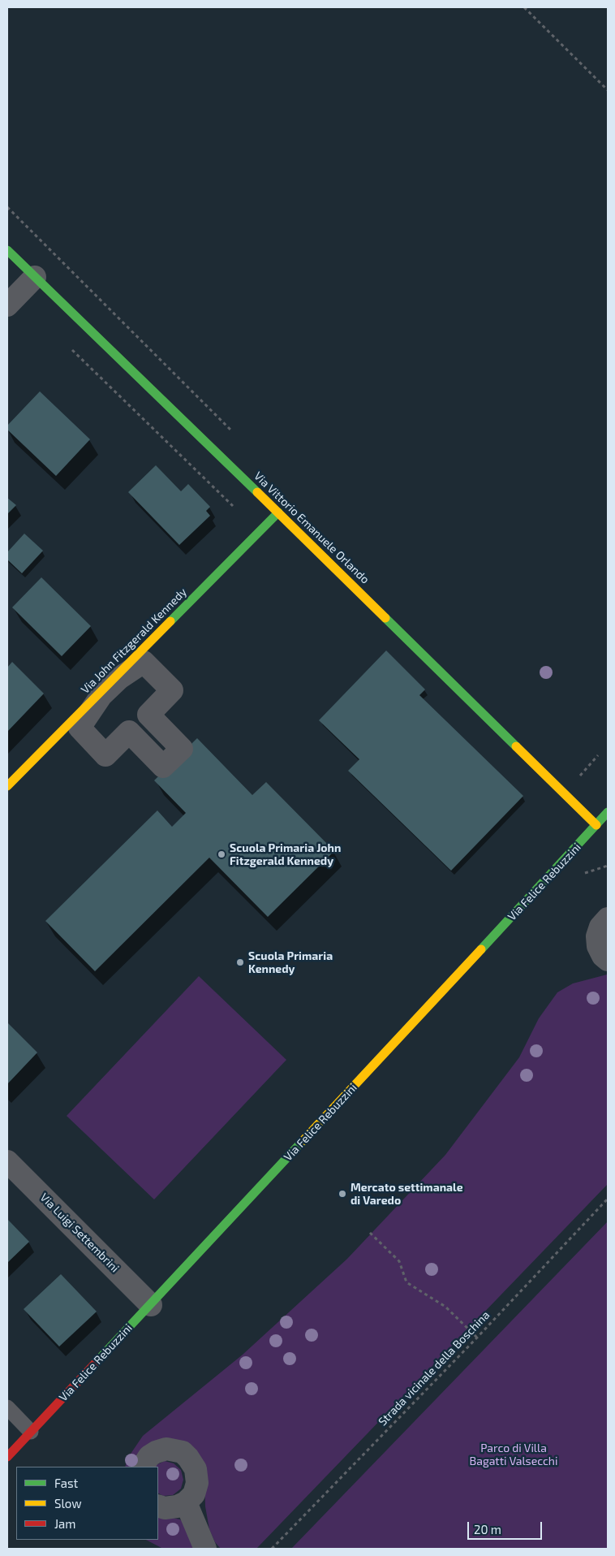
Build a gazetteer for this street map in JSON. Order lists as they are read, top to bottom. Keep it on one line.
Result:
{"streets":{"street":["Via Vittorio Emanuele Orlando","Via John Fitzgerald Kennedy","Via Felice Rebuzzini","Via Luigi Settembrini"],"path":["Strada vicinale della Boschina"]},"crossings":[["Via Vittorio Emanuele Orlando","Via John Fitzgerald Kennedy"],["Via Vittorio Emanuele Orlando","Via Felice Rebuzzini"],["Via Felice Rebuzzini","Via Luigi Settembrini"]],"parks":["Parco di Villa Bagatti Valsecchi"],"places":["Scuola Primaria John Fitzgerald Kennedy","Scuola Primaria Kennedy","Mercato settimanale di Varedo"],"legend":["Fast","Slow","Jam"],"scale_bar":"20 m"}
